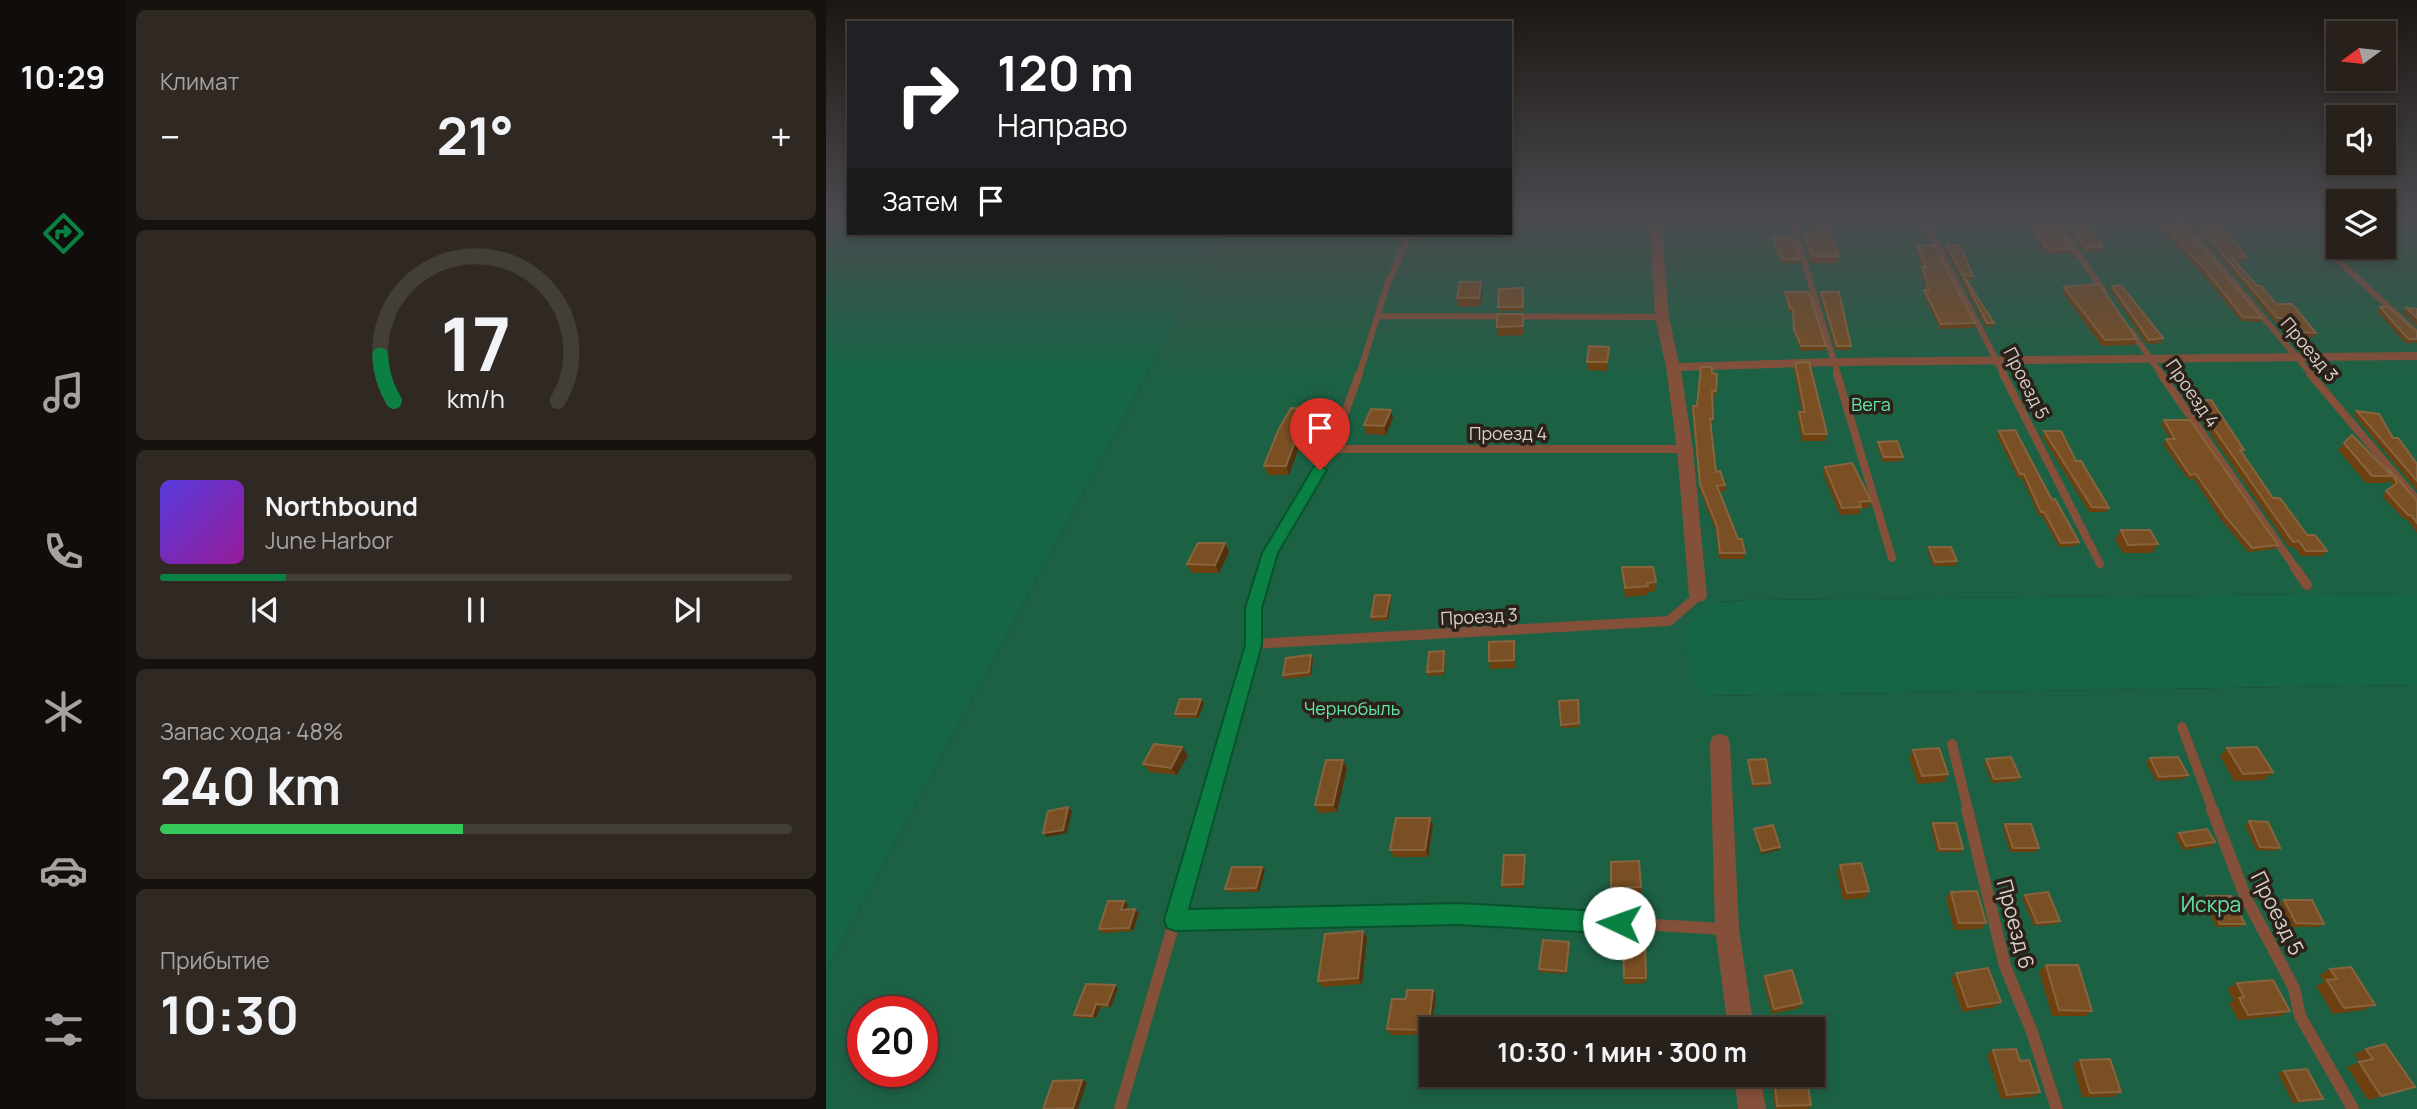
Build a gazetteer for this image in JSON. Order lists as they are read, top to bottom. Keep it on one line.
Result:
{"streets":{"lane":["Проезд 3","Проезд 5","Проезд 4","Проезд 6"]},"parks":["Вега","Чернобыль","Искра"],"north":"left","page":{"tabs":"10:29","tile":["Климат",["Запас хода · 48%","240 km"],["Прибытие","10:30"]],"turn":["120 m","Направо"],"heat":["−","21°","+"],"then":"Затем","song":["Northbound","June Harbor"],"limit":"20","trip":"10:30 · 1 мин · 300 m","gauge":["17","km/h"]}}
